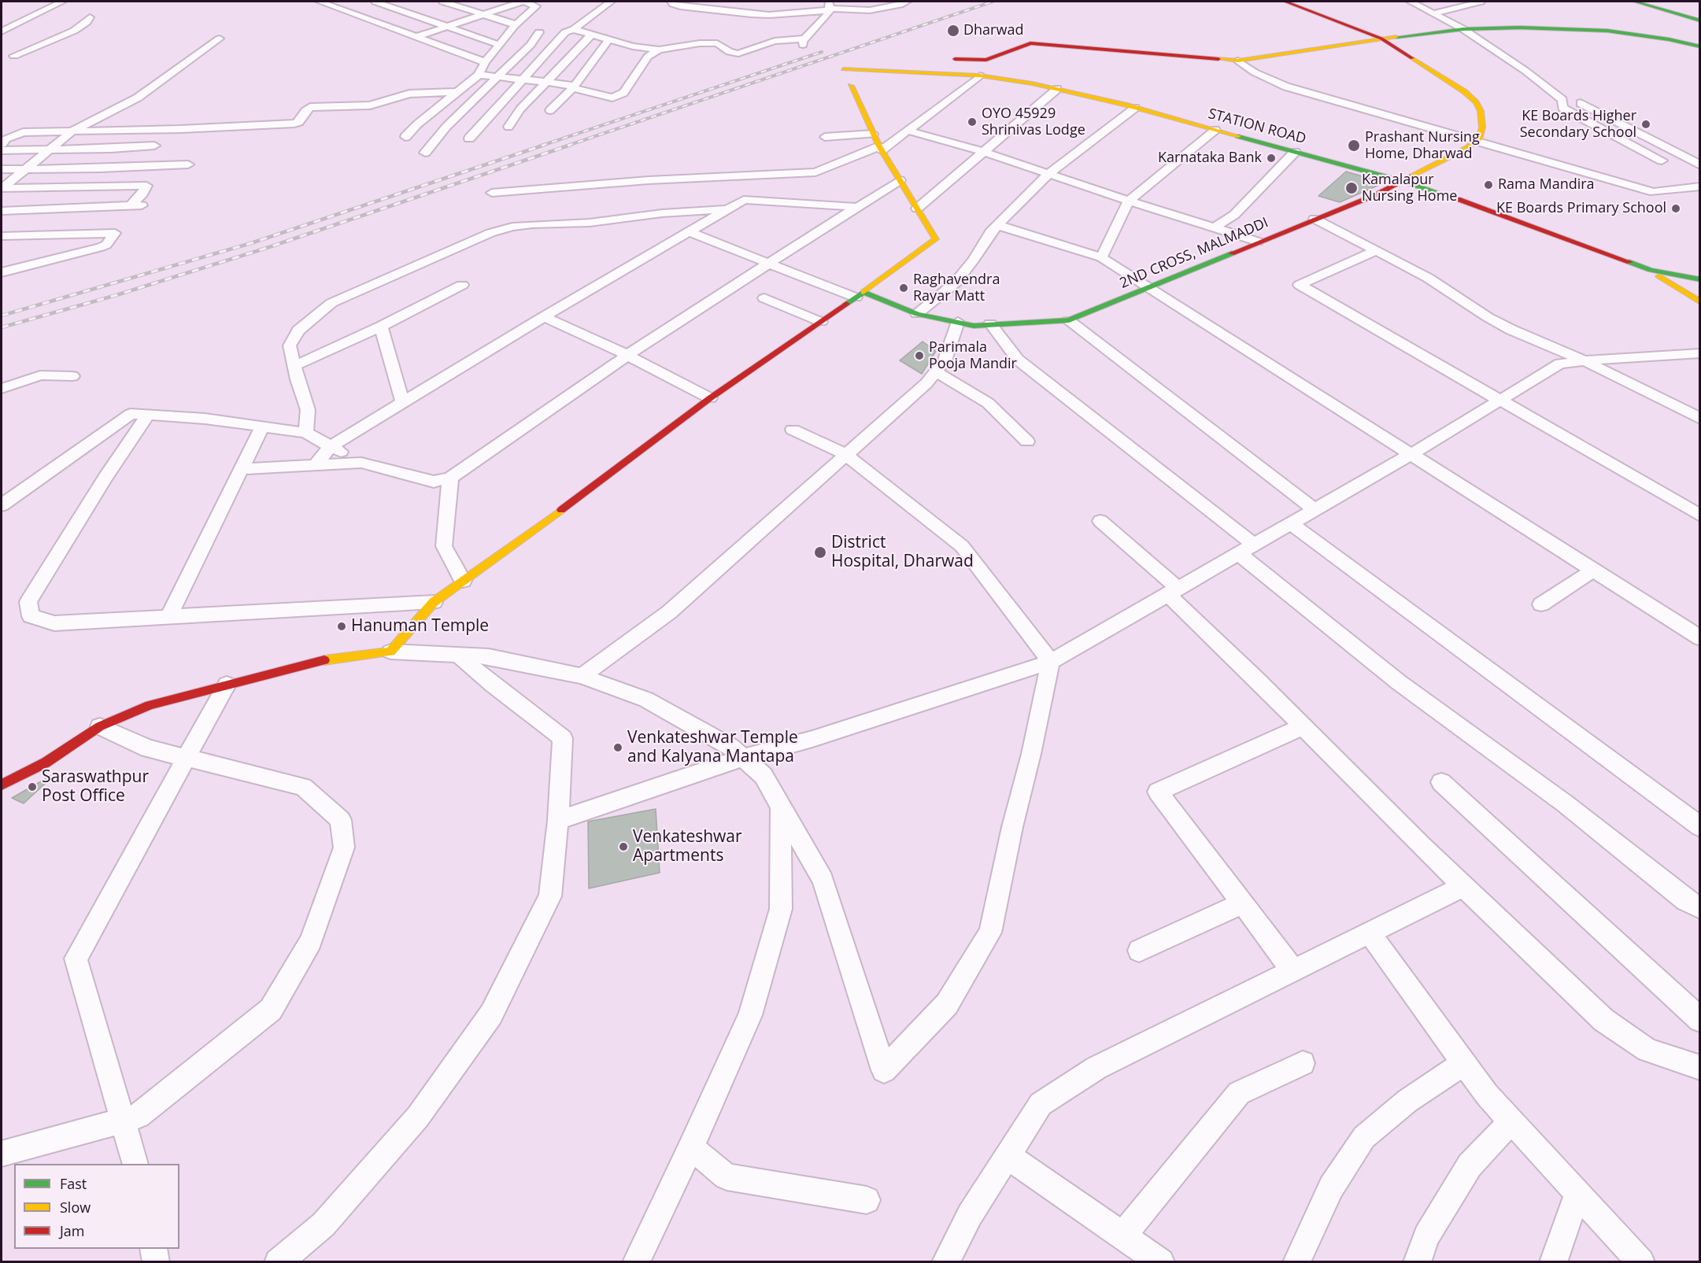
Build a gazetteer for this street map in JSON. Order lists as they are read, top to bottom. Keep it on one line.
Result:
{"streets":{"street":["STATION ROAD","2ND CROSS, MALMADDI"]},"crossings":[["STATION ROAD","2ND CROSS, MALMADDI"]],"places":["Dharwad","OYO 45929 Shrinivas Lodge","KE Boards Higher Secondary School","Prashant Nursing Home, Dharwad","Karnataka Bank","Rama Mandira","Kamalapur Nursing Home","KE Boards Primary School","Raghavendra Rayar Matt","Parimala Pooja Mandir","District Hospital, Dharwad","Hanuman Temple","Venkateshwar Temple and Kalyana Mantapa","Saraswathpur Post Office","Venkateshwar Apartments"],"legend":["Fast","Slow","Jam"]}
